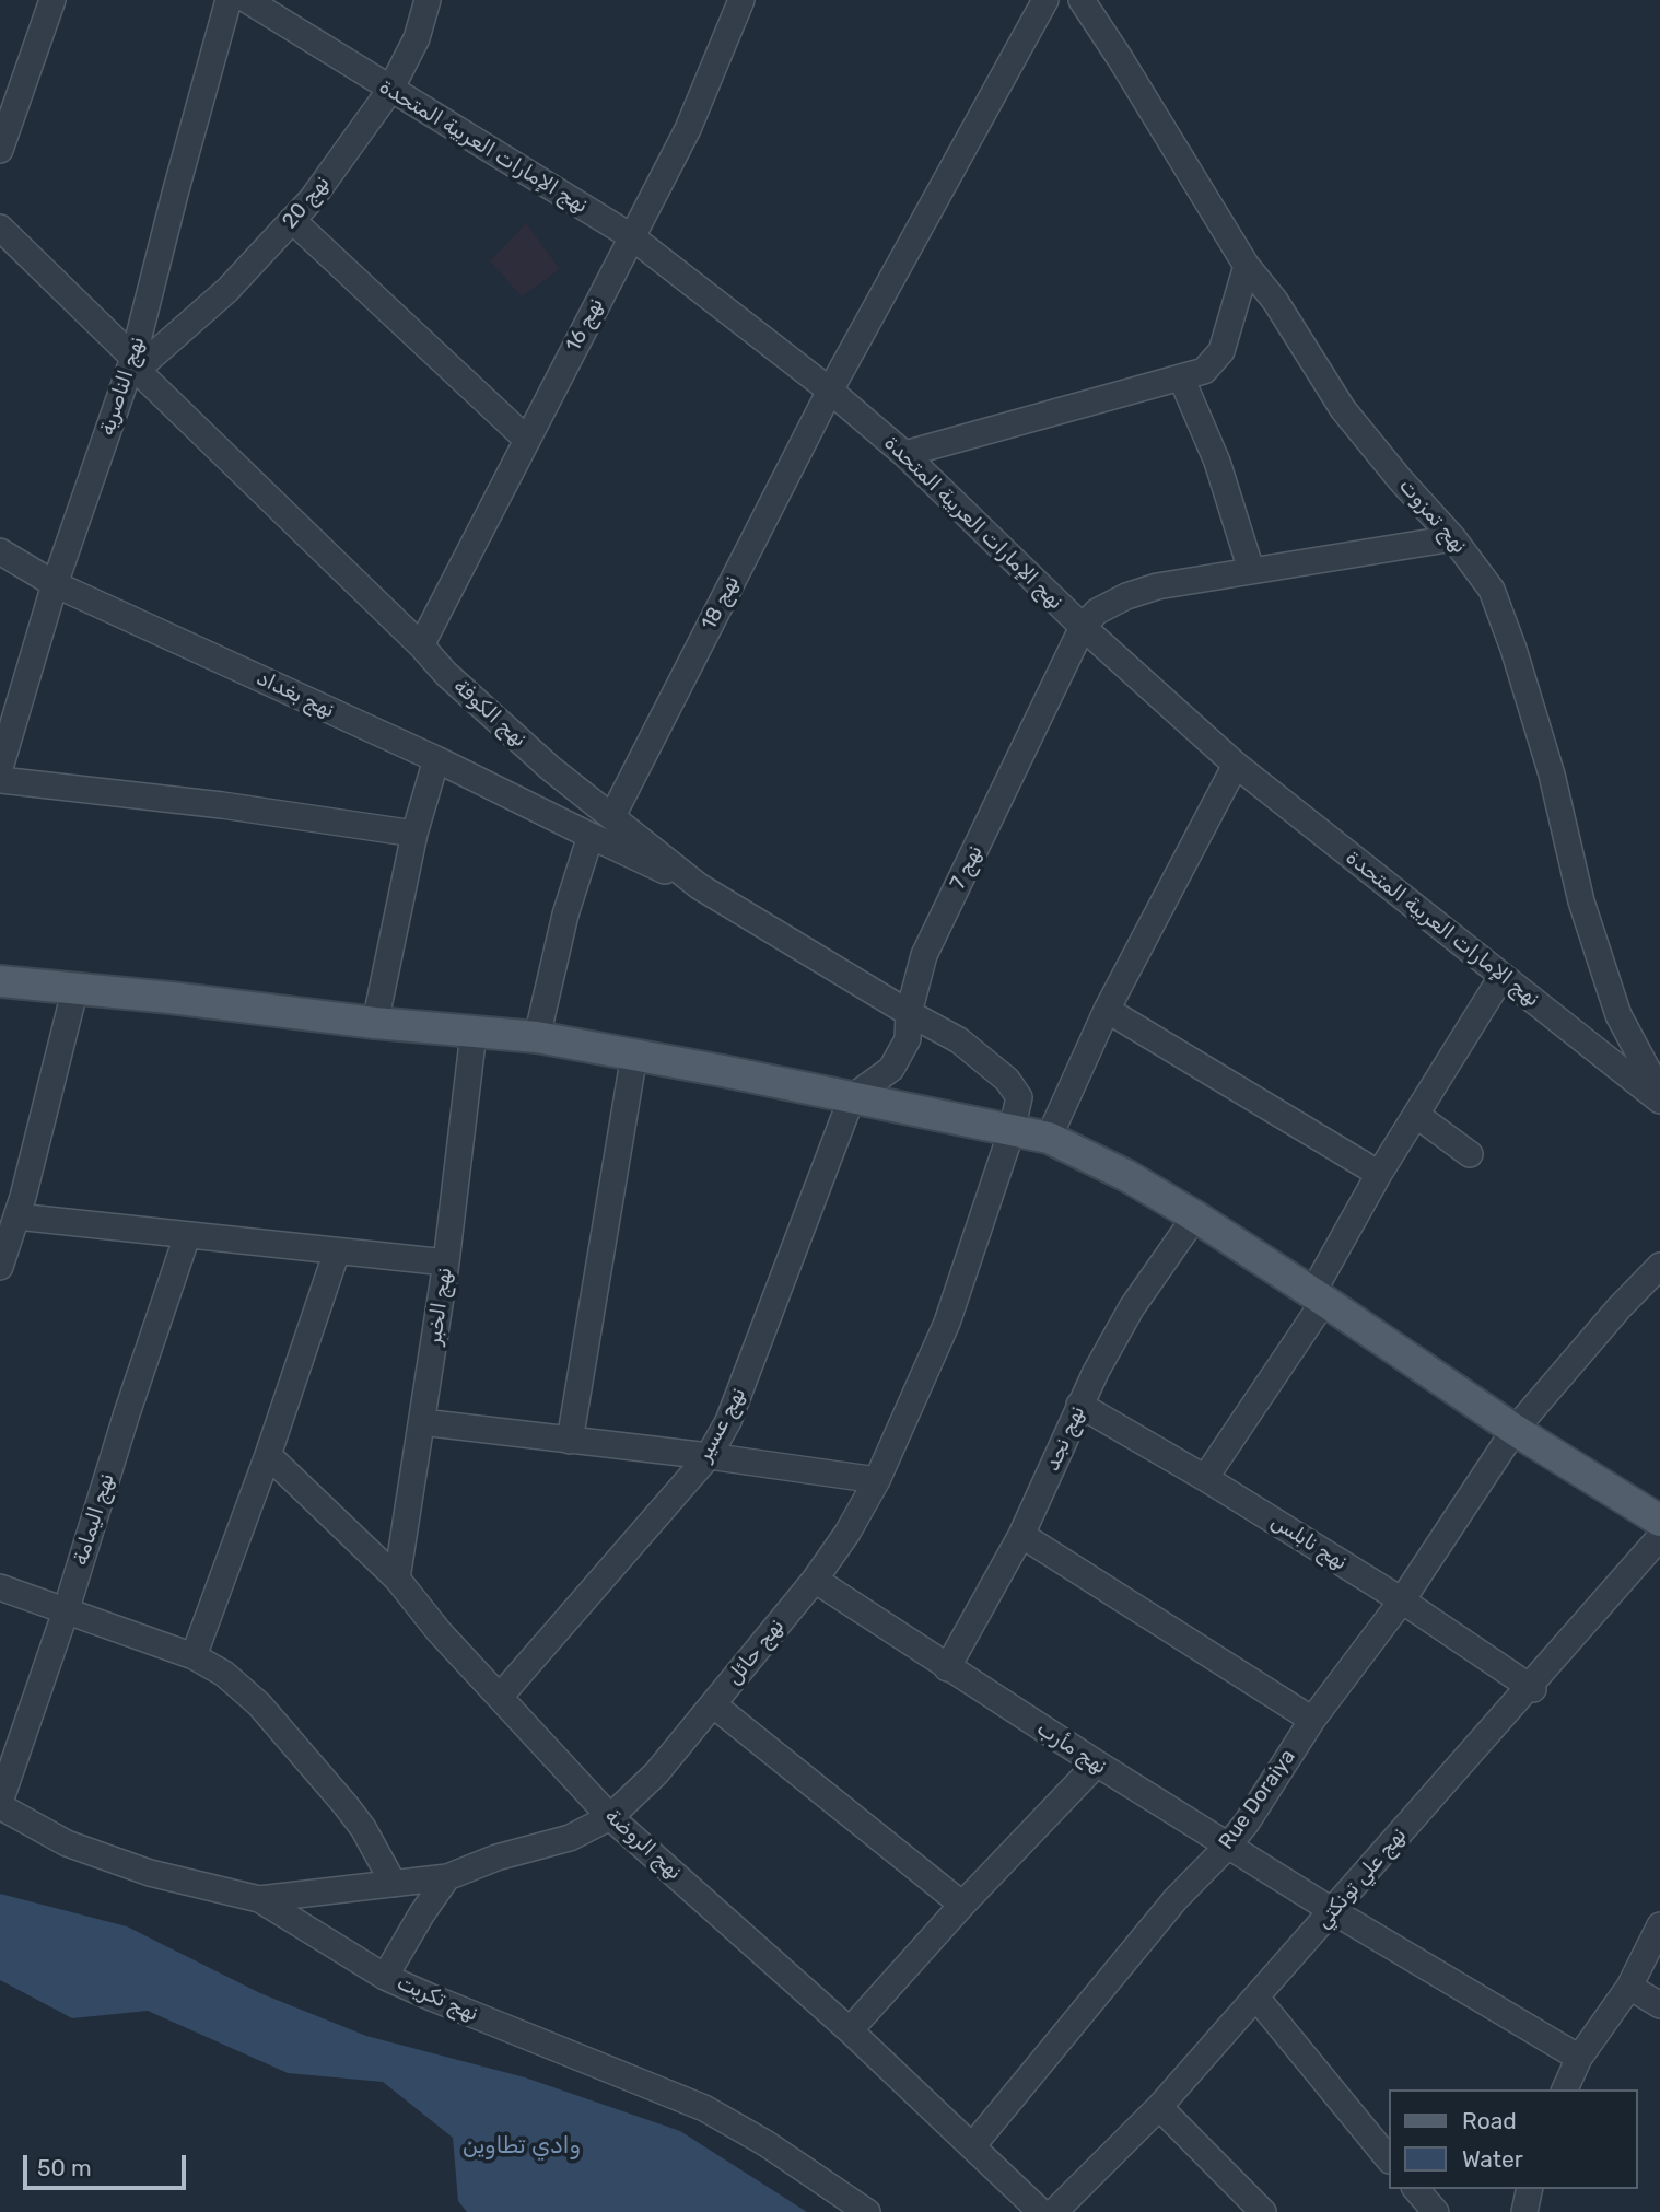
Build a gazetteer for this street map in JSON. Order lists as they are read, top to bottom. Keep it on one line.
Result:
{"streets":{"street":["نهج الإمارات العربية المتحدة","نهج 20","نهج 16","نهج الناصرية","نهج تمزوت","نهج 18","نهج بغداد","نهج الكوفة","نهج 7","نهج الخبر","نهج عسير","نهج نجد","نهج اليمامة","نهج نابلس","نهج حائل","نهج مأرب","Rue Doraiya","نهج الروضة","نهج علي تونكتي","نهج تكريت"]},"crossings":[["نهج الإمارات العربية المتحدة","نهج 20"],["نهج الإمارات العربية المتحدة","نهج 16"],["نهج الإمارات العربية المتحدة","نهج 18"],["نهج الإمارات العربية المتحدة","نهج 7"],["نهج 20","نهج الناصرية"],["نهج 20","نهج الكوفة"],["نهج 16","نهج الكوفة"],["نهج الناصرية","نهج بغداد"],["نهج الناصرية","نهج الكوفة"],["نهج 18","نهج الكوفة"],["نهج بغداد","نهج الكوفة"],["نهج الكوفة","نهج 7"],["نهج الكوفة","نهج حائل"],["نهج 7","نهج عسير"],["نهج الخبر","نهج الروضة"],["نهج عسير","نهج الروضة"],["نهج نجد","نهج نابلس"],["نهج نجد","نهج مأرب"],["نهج اليمامة","نهج تكريت"],["نهج نابلس","Rue Doraiya"],["نهج نابلس","نهج علي تونكتي"],["نهج حائل","نهج مأرب"],["نهج حائل","نهج الروضة"],["نهج حائل","نهج تكريت"],["نهج مأرب","Rue Doraiya"],["نهج مأرب","نهج علي تونكتي"],["Rue Doraiya","نهج الروضة"]],"water":["وادي تطاوين"],"legend":["Road","Water"],"scale_bar":"50 m"}
